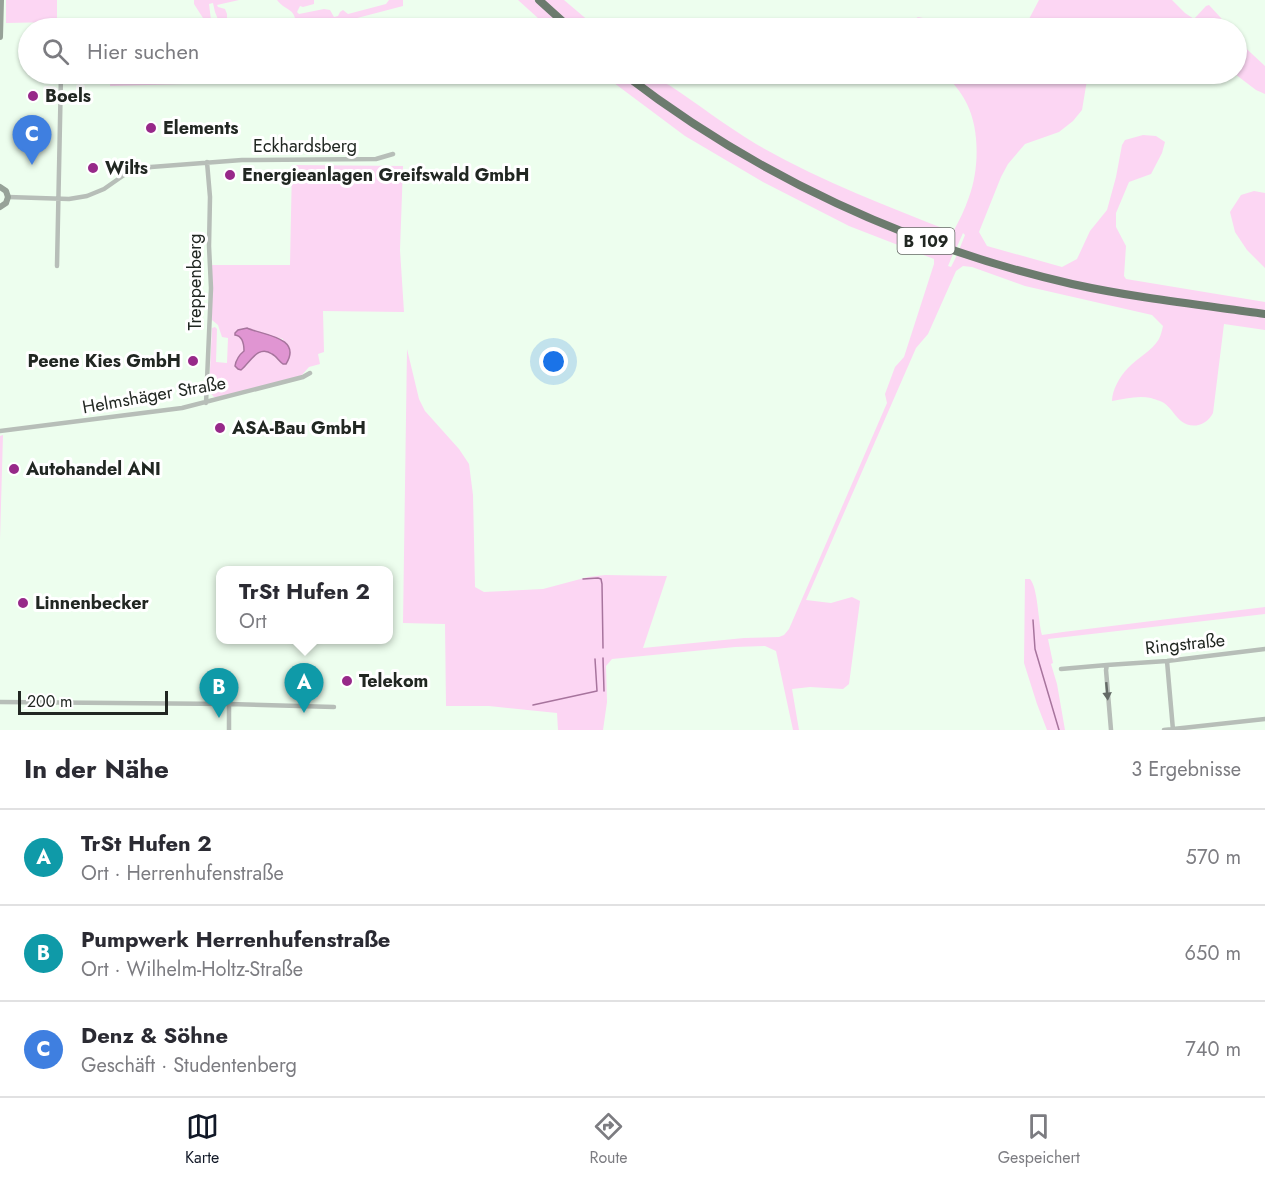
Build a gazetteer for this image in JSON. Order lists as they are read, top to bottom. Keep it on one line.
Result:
{"streets":{"highway":["B 109"],"street":["Eckhardsberg","Treppenberg","Helmshäger Straße","Ringstraße"]},"crossings":[["Eckhardsberg","Treppenberg"],["Treppenberg","Helmshäger Straße"]],"places":["Boels","Elements","Wilts","Energieanlagen Greifswald GmbH","Peene Kies GmbH","ASA-Bau GmbH","Autohandel ANI","Linnenbecker","Telekom"],"scale_bar":"200 m","page":{"search":"Hier suchen","pins":["C","A","B"],"popup":["TrSt Hufen 2","Ort"],"scale":"200 m","heading":["In der Nähe","3 Ergebnisse"],"list":[{"mark":"A","name":"TrSt Hufen 2","note":"Ort · Herrenhufenstraße","value":"570 m"},{"mark":"B","name":"Pumpwerk Herrenhufenstraße","note":"Ort · Wilhelm-Holtz-Straße","value":"650 m"},{"mark":"C","name":"Denz & Söhne","note":"Geschäft · Studentenberg","value":"740 m"}],"nav":["Karte","Route","Gespeichert"]}}
